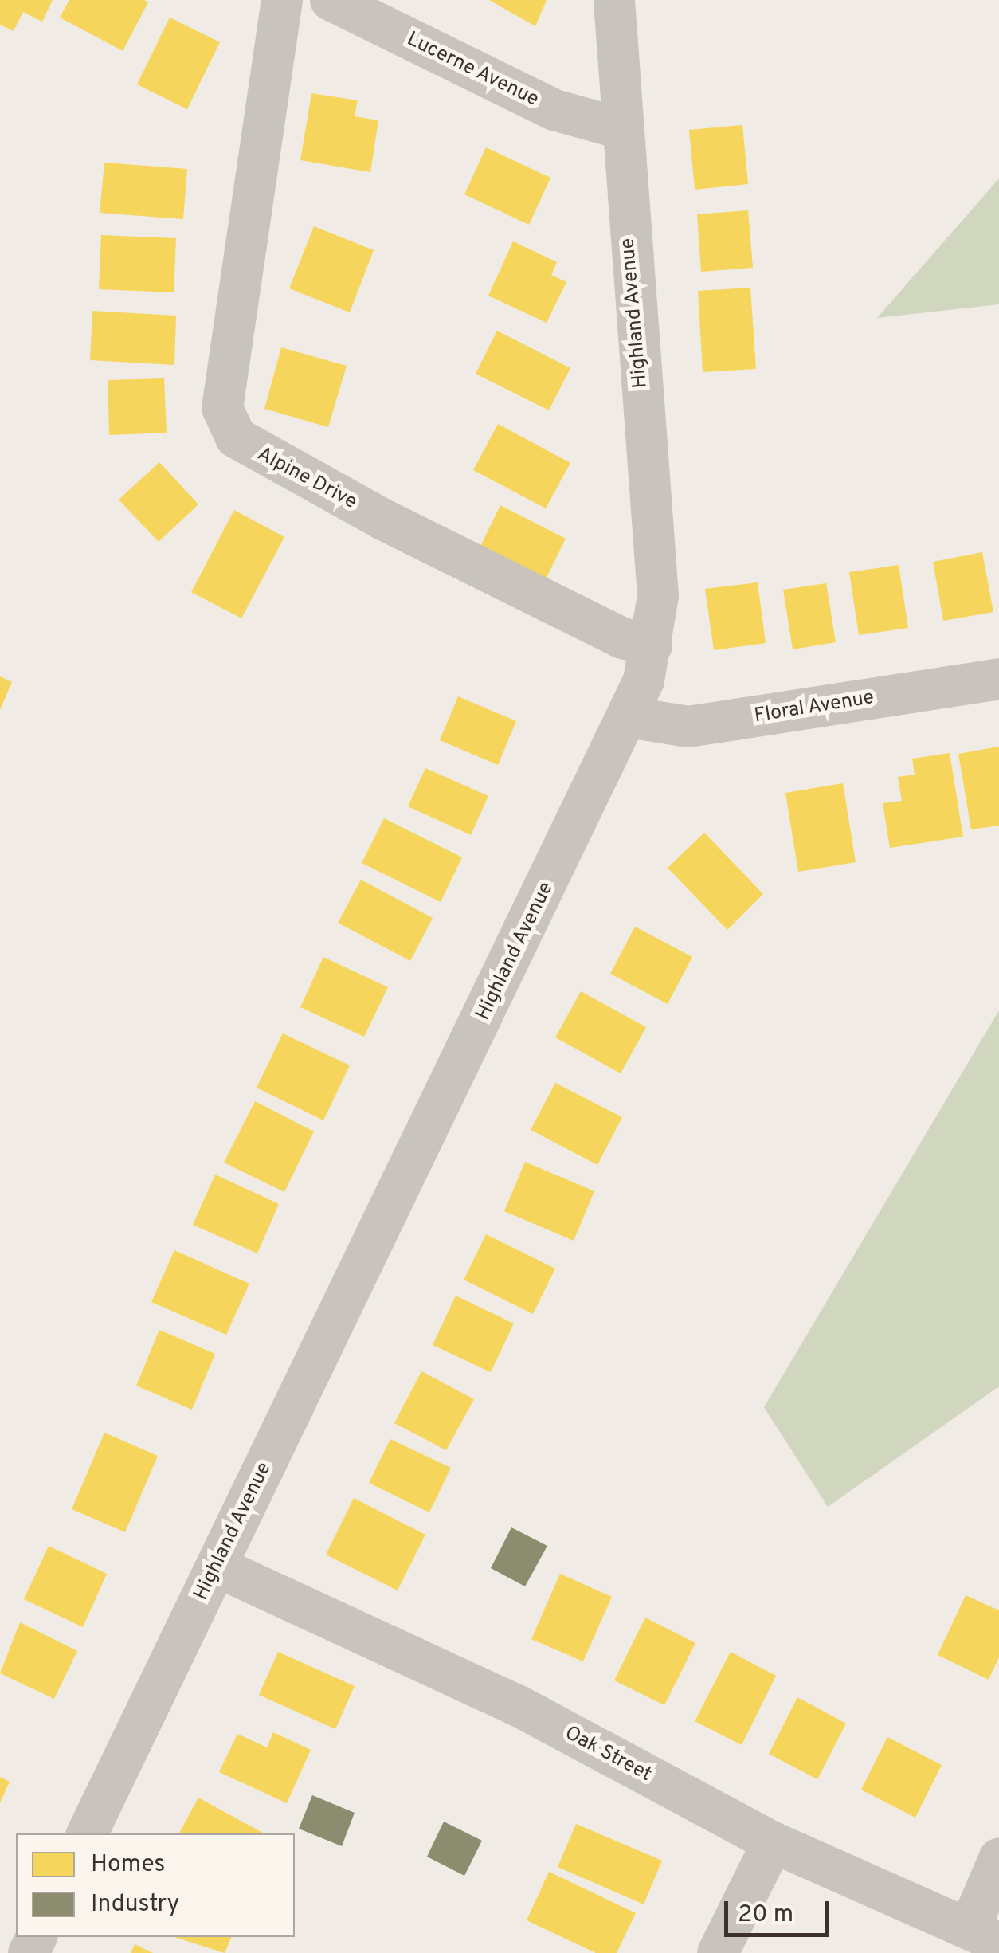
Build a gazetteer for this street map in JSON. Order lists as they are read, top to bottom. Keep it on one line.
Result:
{"streets":{"street":["Lucerne Avenue","Highland Avenue","Alpine Drive","Floral Avenue","Oak Street"]},"crossings":[["Lucerne Avenue","Highland Avenue"],["Highland Avenue","Alpine Drive"],["Highland Avenue","Floral Avenue"],["Highland Avenue","Oak Street"]],"legend":["Homes","Industry"],"scale_bar":"20 m"}
